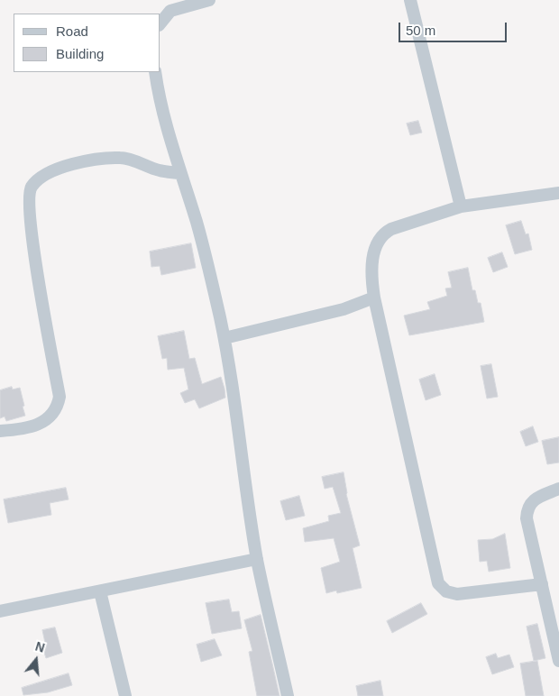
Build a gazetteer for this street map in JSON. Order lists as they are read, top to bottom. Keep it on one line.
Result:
{"legend":["Road","Building"],"scale_bar":"50 m","north":"top"}
